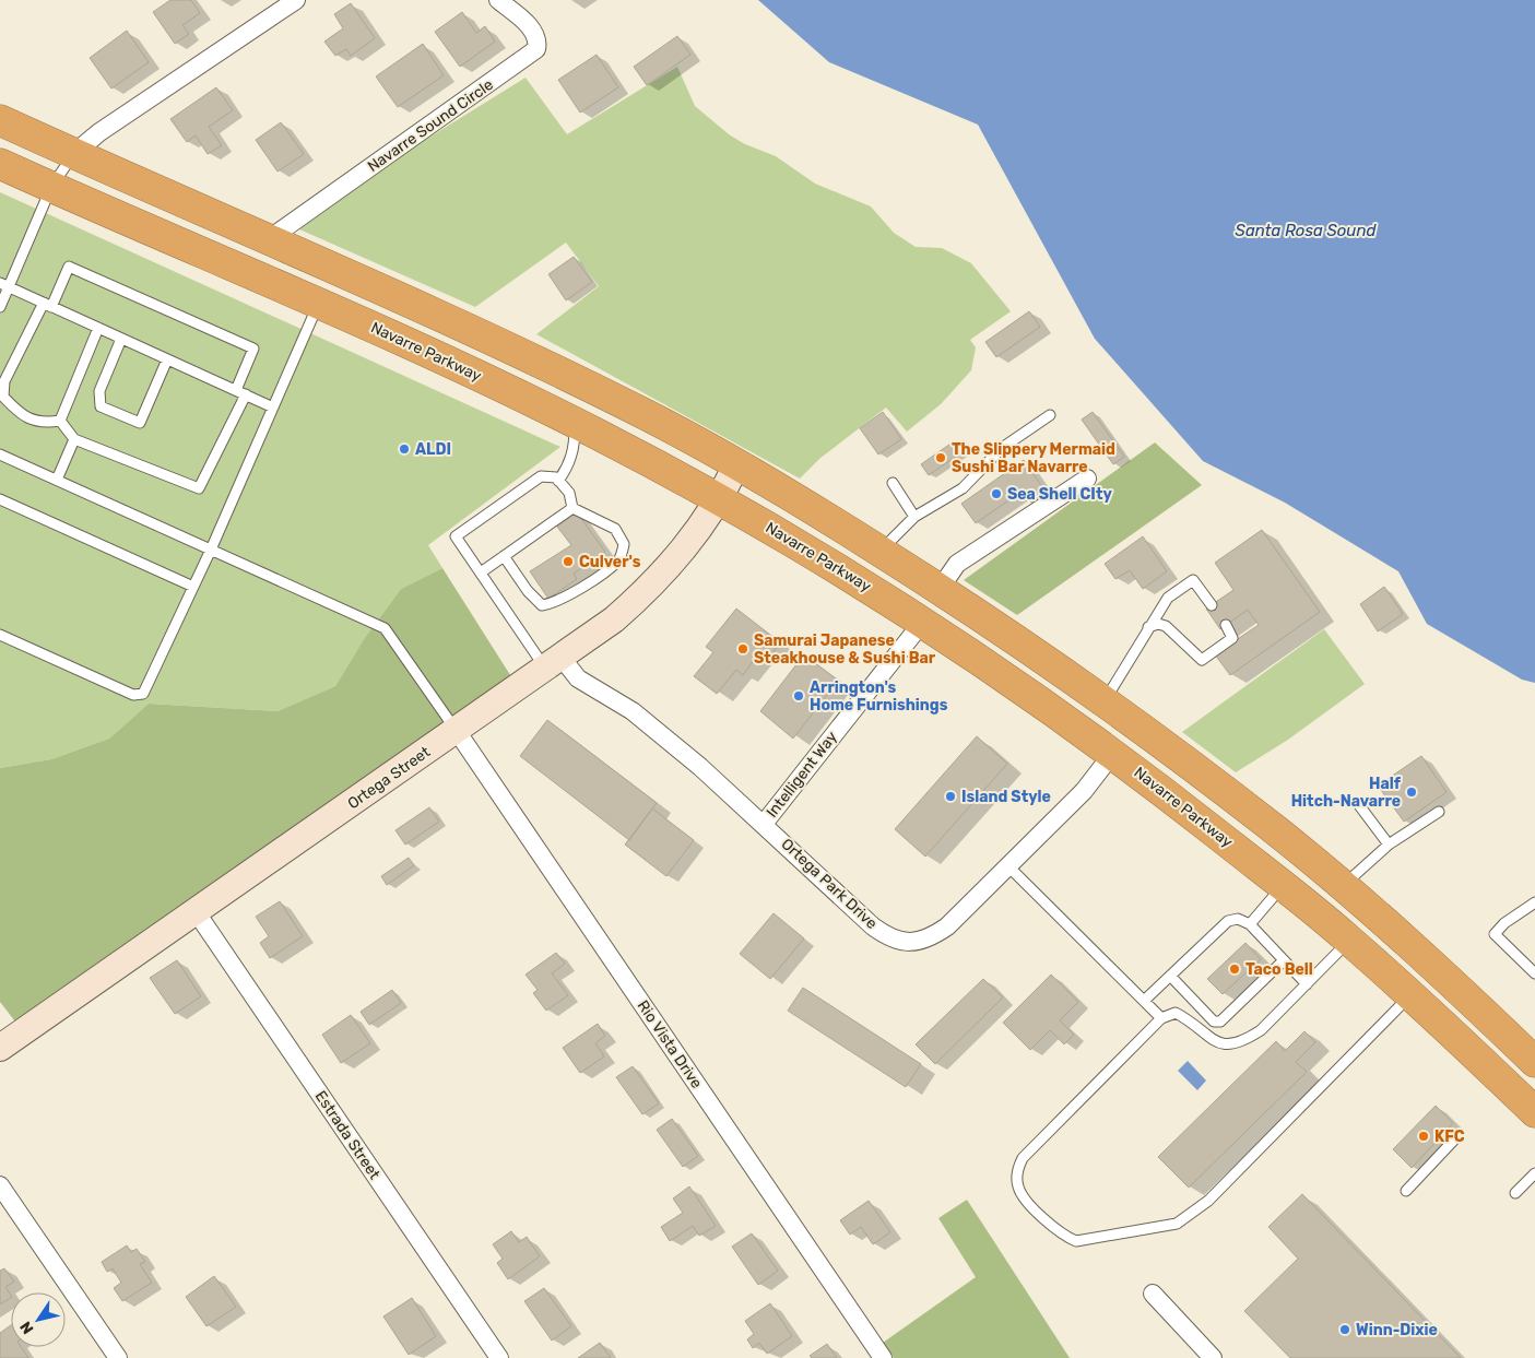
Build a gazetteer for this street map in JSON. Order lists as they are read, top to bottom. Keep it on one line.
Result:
{"streets":{"highway":["Navarre Parkway"],"street":["Navarre Sound Circle","Intelligent Way","Ortega Street","Ortega Park Drive","Rio Vista Drive","Estrada Street"]},"crossings":[["Navarre Parkway","Intelligent Way"],["Navarre Parkway","Ortega Street"],["Navarre Parkway","Ortega Park Drive"],["Intelligent Way","Ortega Park Drive"],["Ortega Street","Ortega Park Drive"],["Ortega Street","Rio Vista Drive"],["Ortega Street","Estrada Street"]],"water":["Santa Rosa Sound"],"places":["ALDI","The Slippery Mermaid Sushi Bar Navarre","Sea Shell CIty","Culver's","Samurai Japanese Steakhouse & Sushi Bar","Arrington's Home Furnishings","Half Hitch-Navarre","Island Style","Taco Bell","KFC","Winn-Dixie"],"north":"bottom left"}
